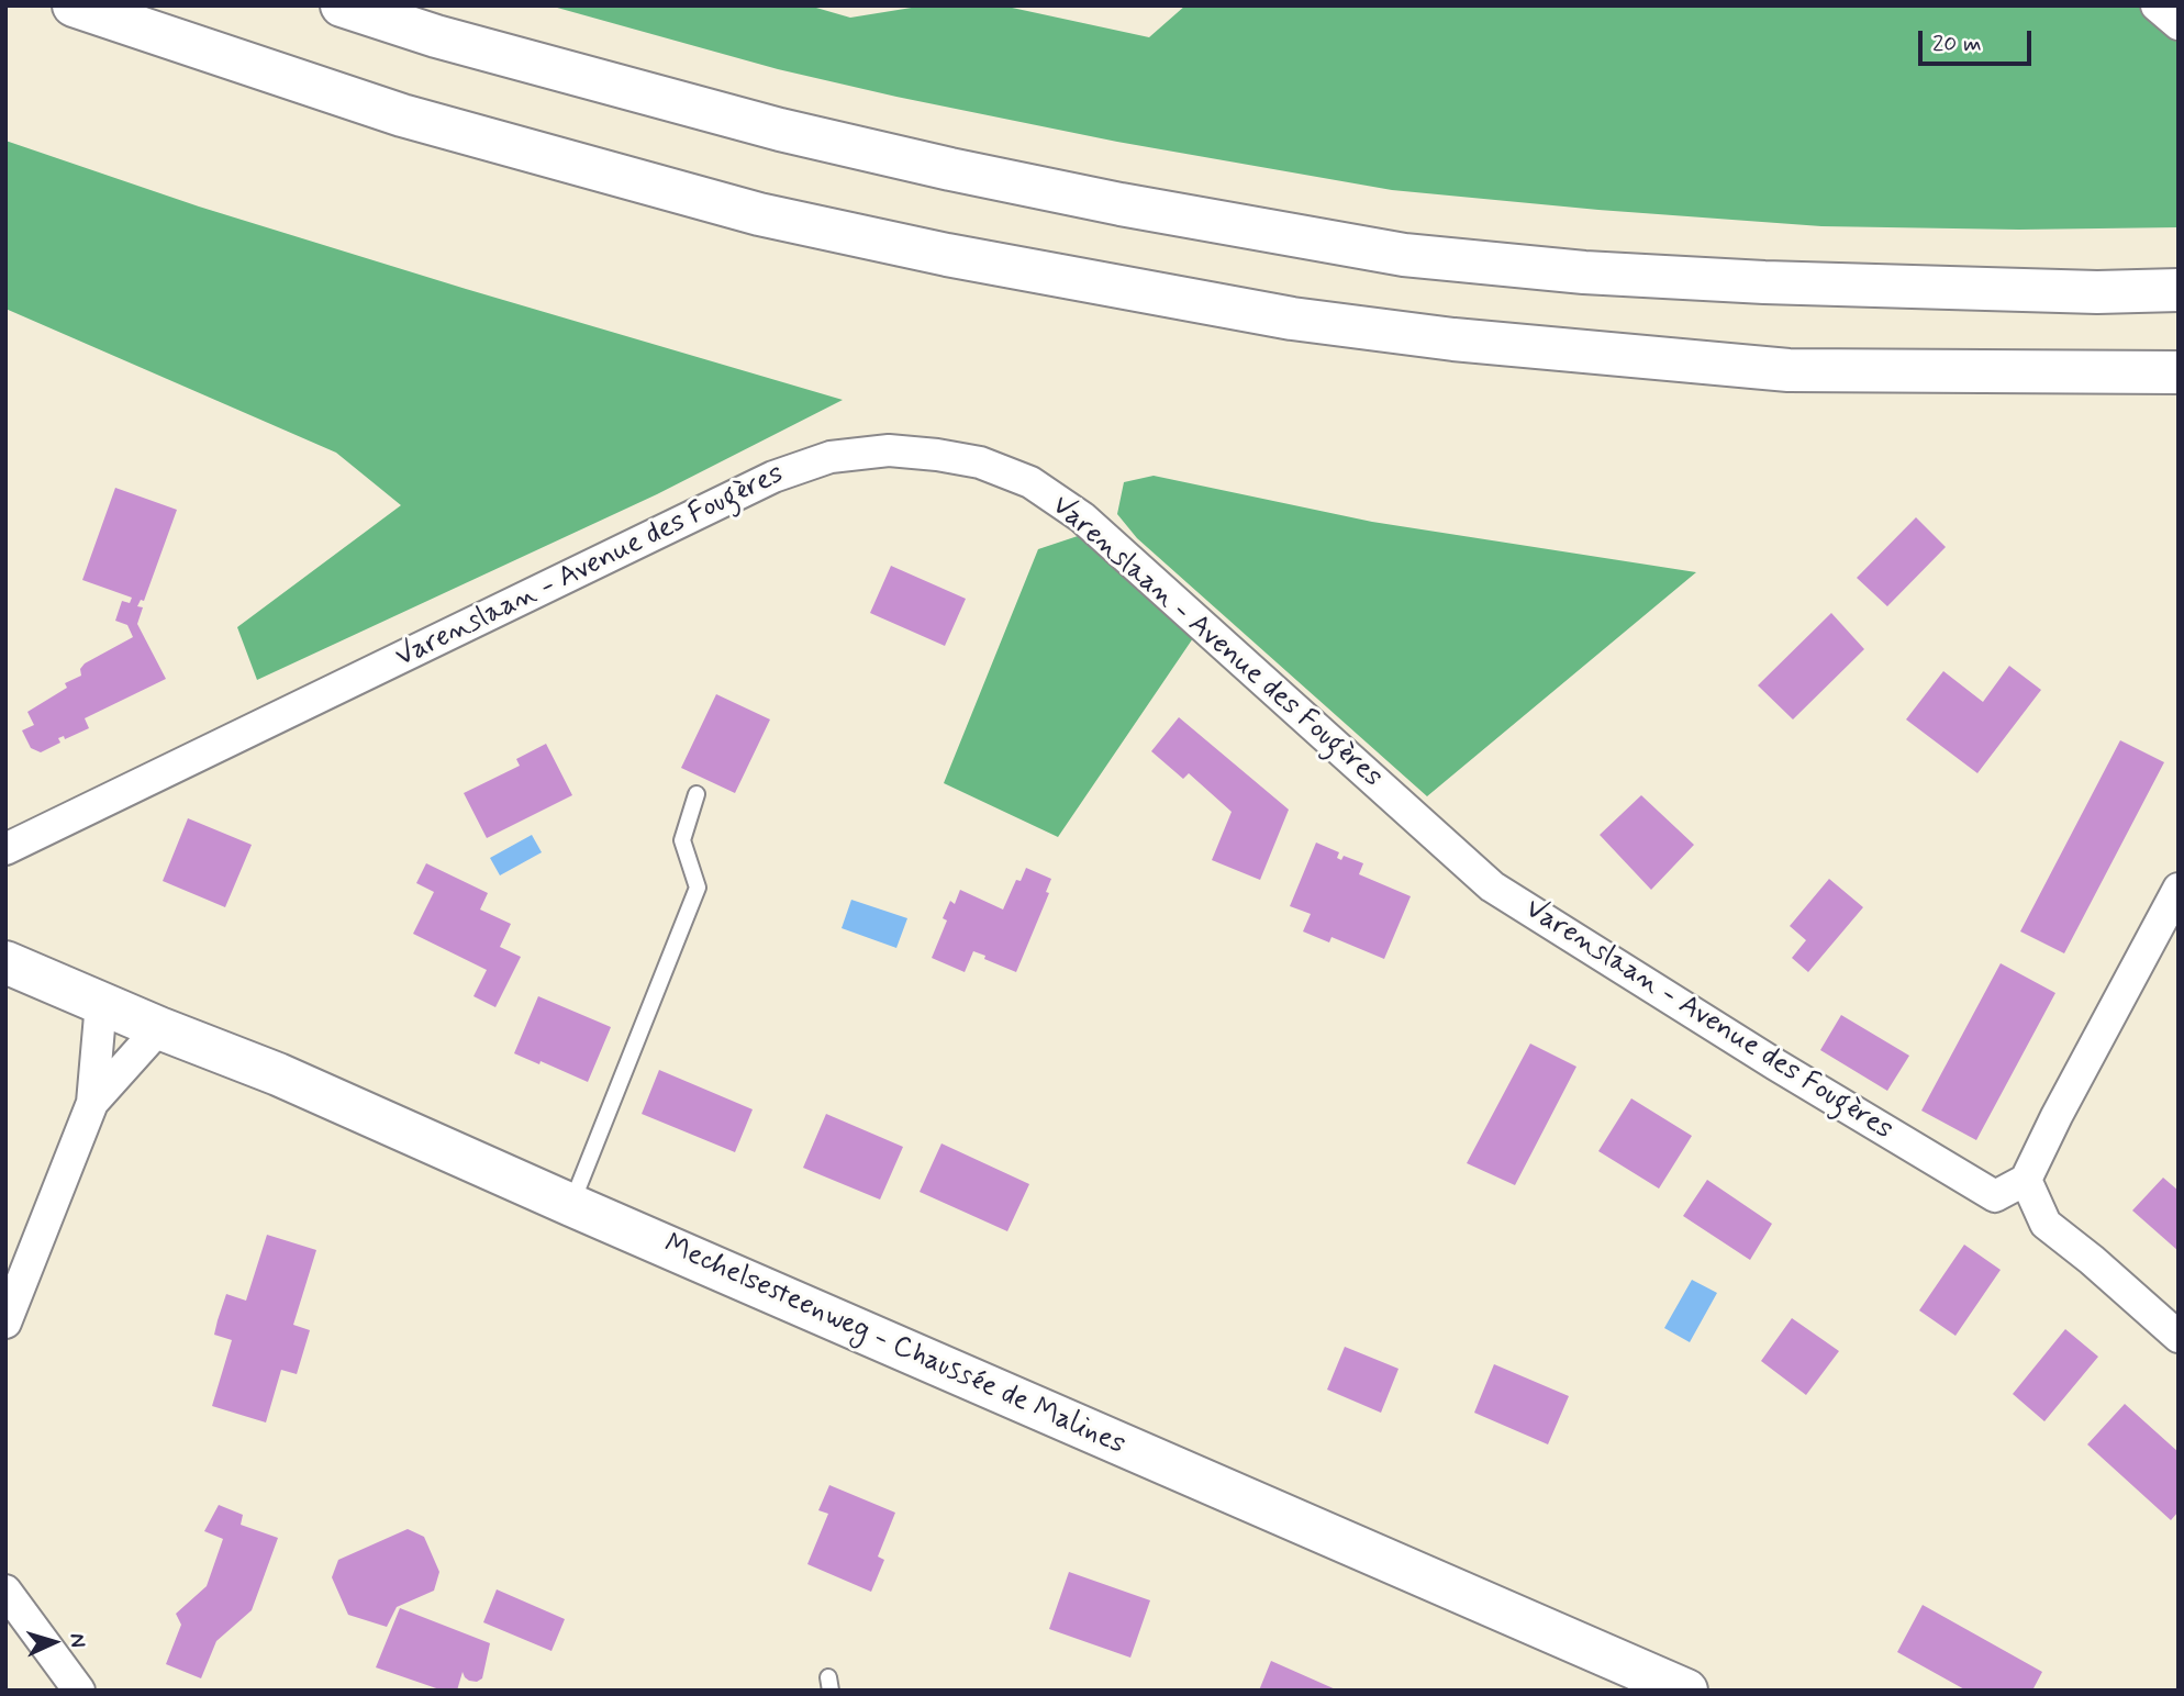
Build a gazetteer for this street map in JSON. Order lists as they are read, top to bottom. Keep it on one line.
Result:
{"streets":{"main road":["Mechelsesteenweg - Chaussée de Malines"],"street":["Varenslaan - Avenue des Fougères"]},"scale_bar":"20 m","north":"right"}
